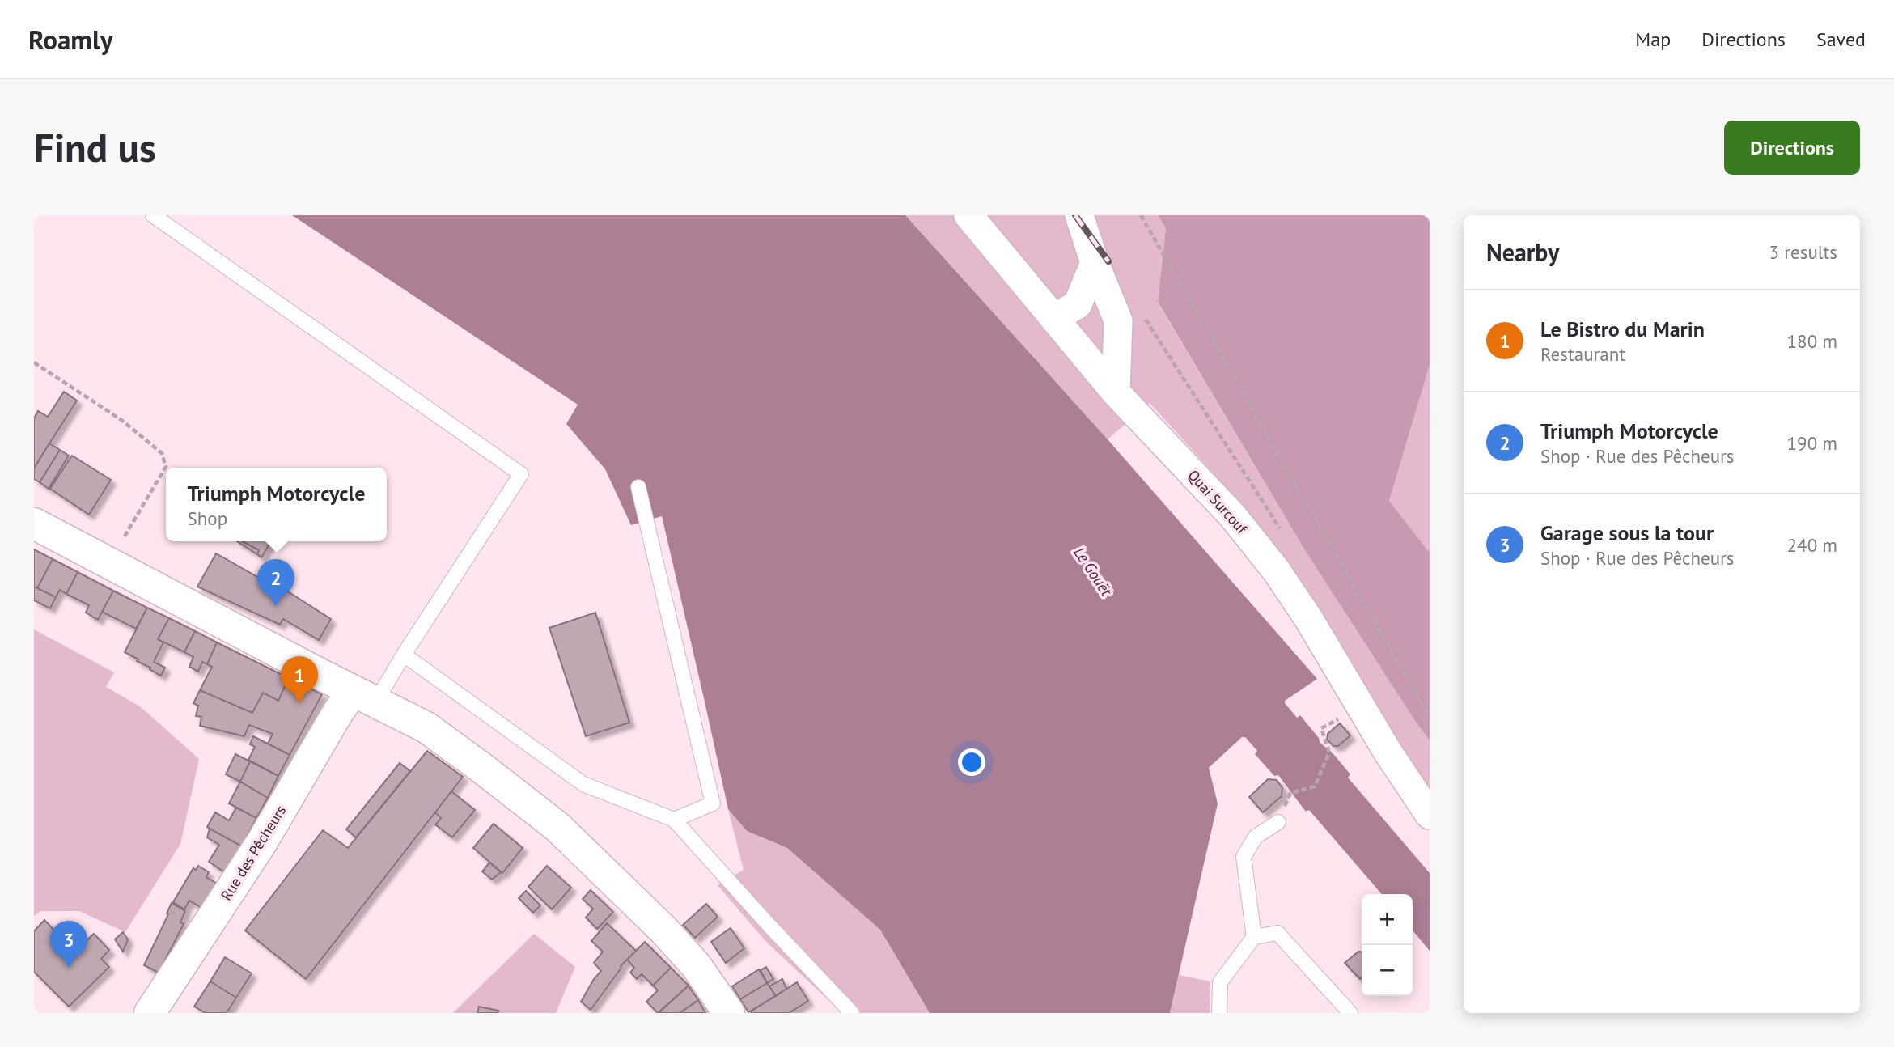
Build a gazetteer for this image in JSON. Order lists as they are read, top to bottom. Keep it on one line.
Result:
{"streets":{"street":["Quai Surcouf","Rue des Pêcheurs"]},"water":["Le Gouët"],"page":{"header":"Roamly","nav":["Map","Directions","Saved"],"buttons":"Directions","title":"Find us","heading":["Nearby","3 results"],"list":[{"mark":"1","name":"Le Bistro du Marin","note":"Restaurant","value":"180 m"},{"mark":"2","name":"Triumph Motorcycle","note":"Shop · Rue des Pêcheurs","value":"190 m"},{"mark":"3","name":"Garage sous la tour","note":"Shop · Rue des Pêcheurs","value":"240 m"}],"popup":["Triumph Motorcycle","Shop"],"pins":["2","1","3"],"map_buttons":["+","−"]}}
